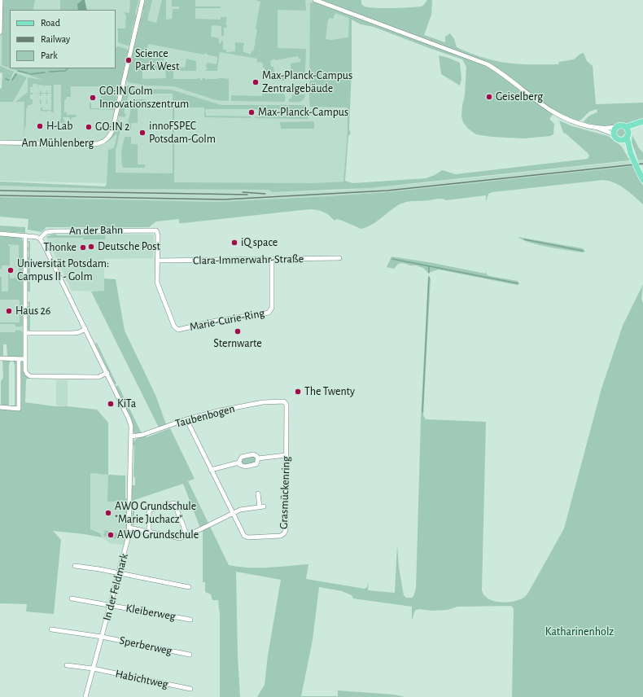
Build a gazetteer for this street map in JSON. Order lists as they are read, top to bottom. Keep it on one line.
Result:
{"streets":{"street":["Am Mühlenberg","An der Bahn","Clara-Immerwahr-Straße","Marie-Curie-Ring","Taubenbogen","Grasmückenring","In der Feldmark","Kleiberweg","Sperberweg","Habichtweg"]},"crossings":[["An der Bahn","Marie-Curie-Ring"],["An der Bahn","In der Feldmark"],["Clara-Immerwahr-Straße","Marie-Curie-Ring"],["Taubenbogen","Grasmückenring"],["Taubenbogen","In der Feldmark"],["In der Feldmark","Kleiberweg"],["In der Feldmark","Sperberweg"],["In der Feldmark","Habichtweg"]],"parks":["Katharinenholz"],"places":["Science Park West","Max-Planck-Campus Zentralgebäude","Geiselberg","GO:IN Golm Innovationszentrum","Max-Planck-Campus","H-Lab","GO:IN 2","innoFSPEC Potsdam-Golm","iQ space","Deutsche Post","Thonke","Universität Potsdam: Campus II - Golm","Haus 26","Sternwarte","The Twenty","KiTa","AWO Grundschule \"Marie Juchacz\"","AWO Grundschule"],"legend":["Road","Railway","Park"]}
